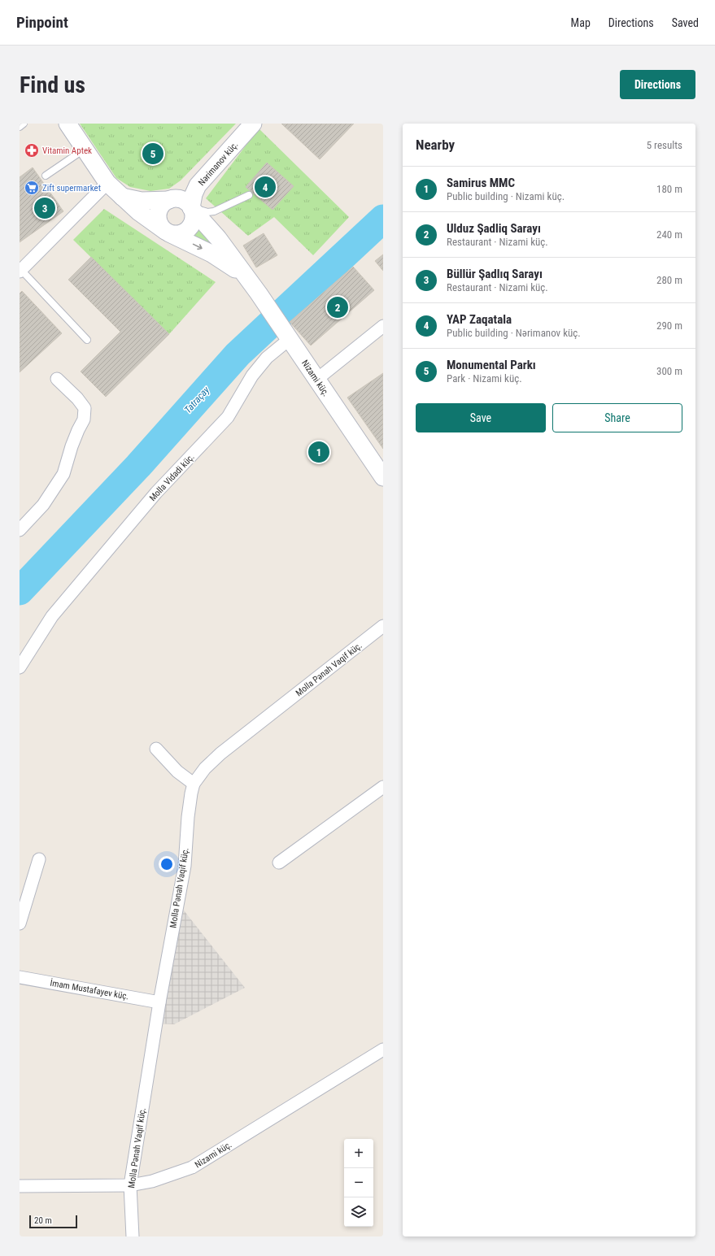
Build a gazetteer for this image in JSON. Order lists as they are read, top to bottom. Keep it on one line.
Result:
{"streets":{"main road":["Nərimanov küç.","Nizami küç."],"street":["Molla Vidadi küç.","Molla Pənah Vaqif küç.","İmam Mustafayev küç."]},"crossings":[["Nərimanov küç.","Nizami küç."],["Nizami küç.","Molla Vidadi küç."],["Nizami küç.","Molla Pənah Vaqif küç."],["Molla Pənah Vaqif küç.","İmam Mustafayev küç."]],"water":["Tatraçay"],"places":{"pharmacy":["Vitamin Aptek"],"supermarket":["Zift supermarket"]},"scale_bar":"20 m","page":{"header":"Pinpoint","nav":["Map","Directions","Saved"],"buttons":["Directions",["Save","Share"]],"title":"Find us","heading":["Nearby","5 results"],"pins":["5","4","3","2","1"],"list":[{"mark":"1","name":"Samirus MMC","note":"Public building · Nizami küç.","value":"180 m"},{"mark":"2","name":"Ulduz Şadliq Sarayı","note":"Restaurant · Nizami küç.","value":"240 m"},{"mark":"3","name":"Büllür Şadlıq Sarayı","note":"Restaurant · Nizami küç.","value":"280 m"},{"mark":"4","name":"YAP Zaqatala","note":"Public building · Nərimanov küç.","value":"290 m"},{"mark":"5","name":"Monumental Parkı","note":"Park · Nizami küç.","value":"300 m"}],"map_buttons":["+","−"],"scale":"20 m"}}
